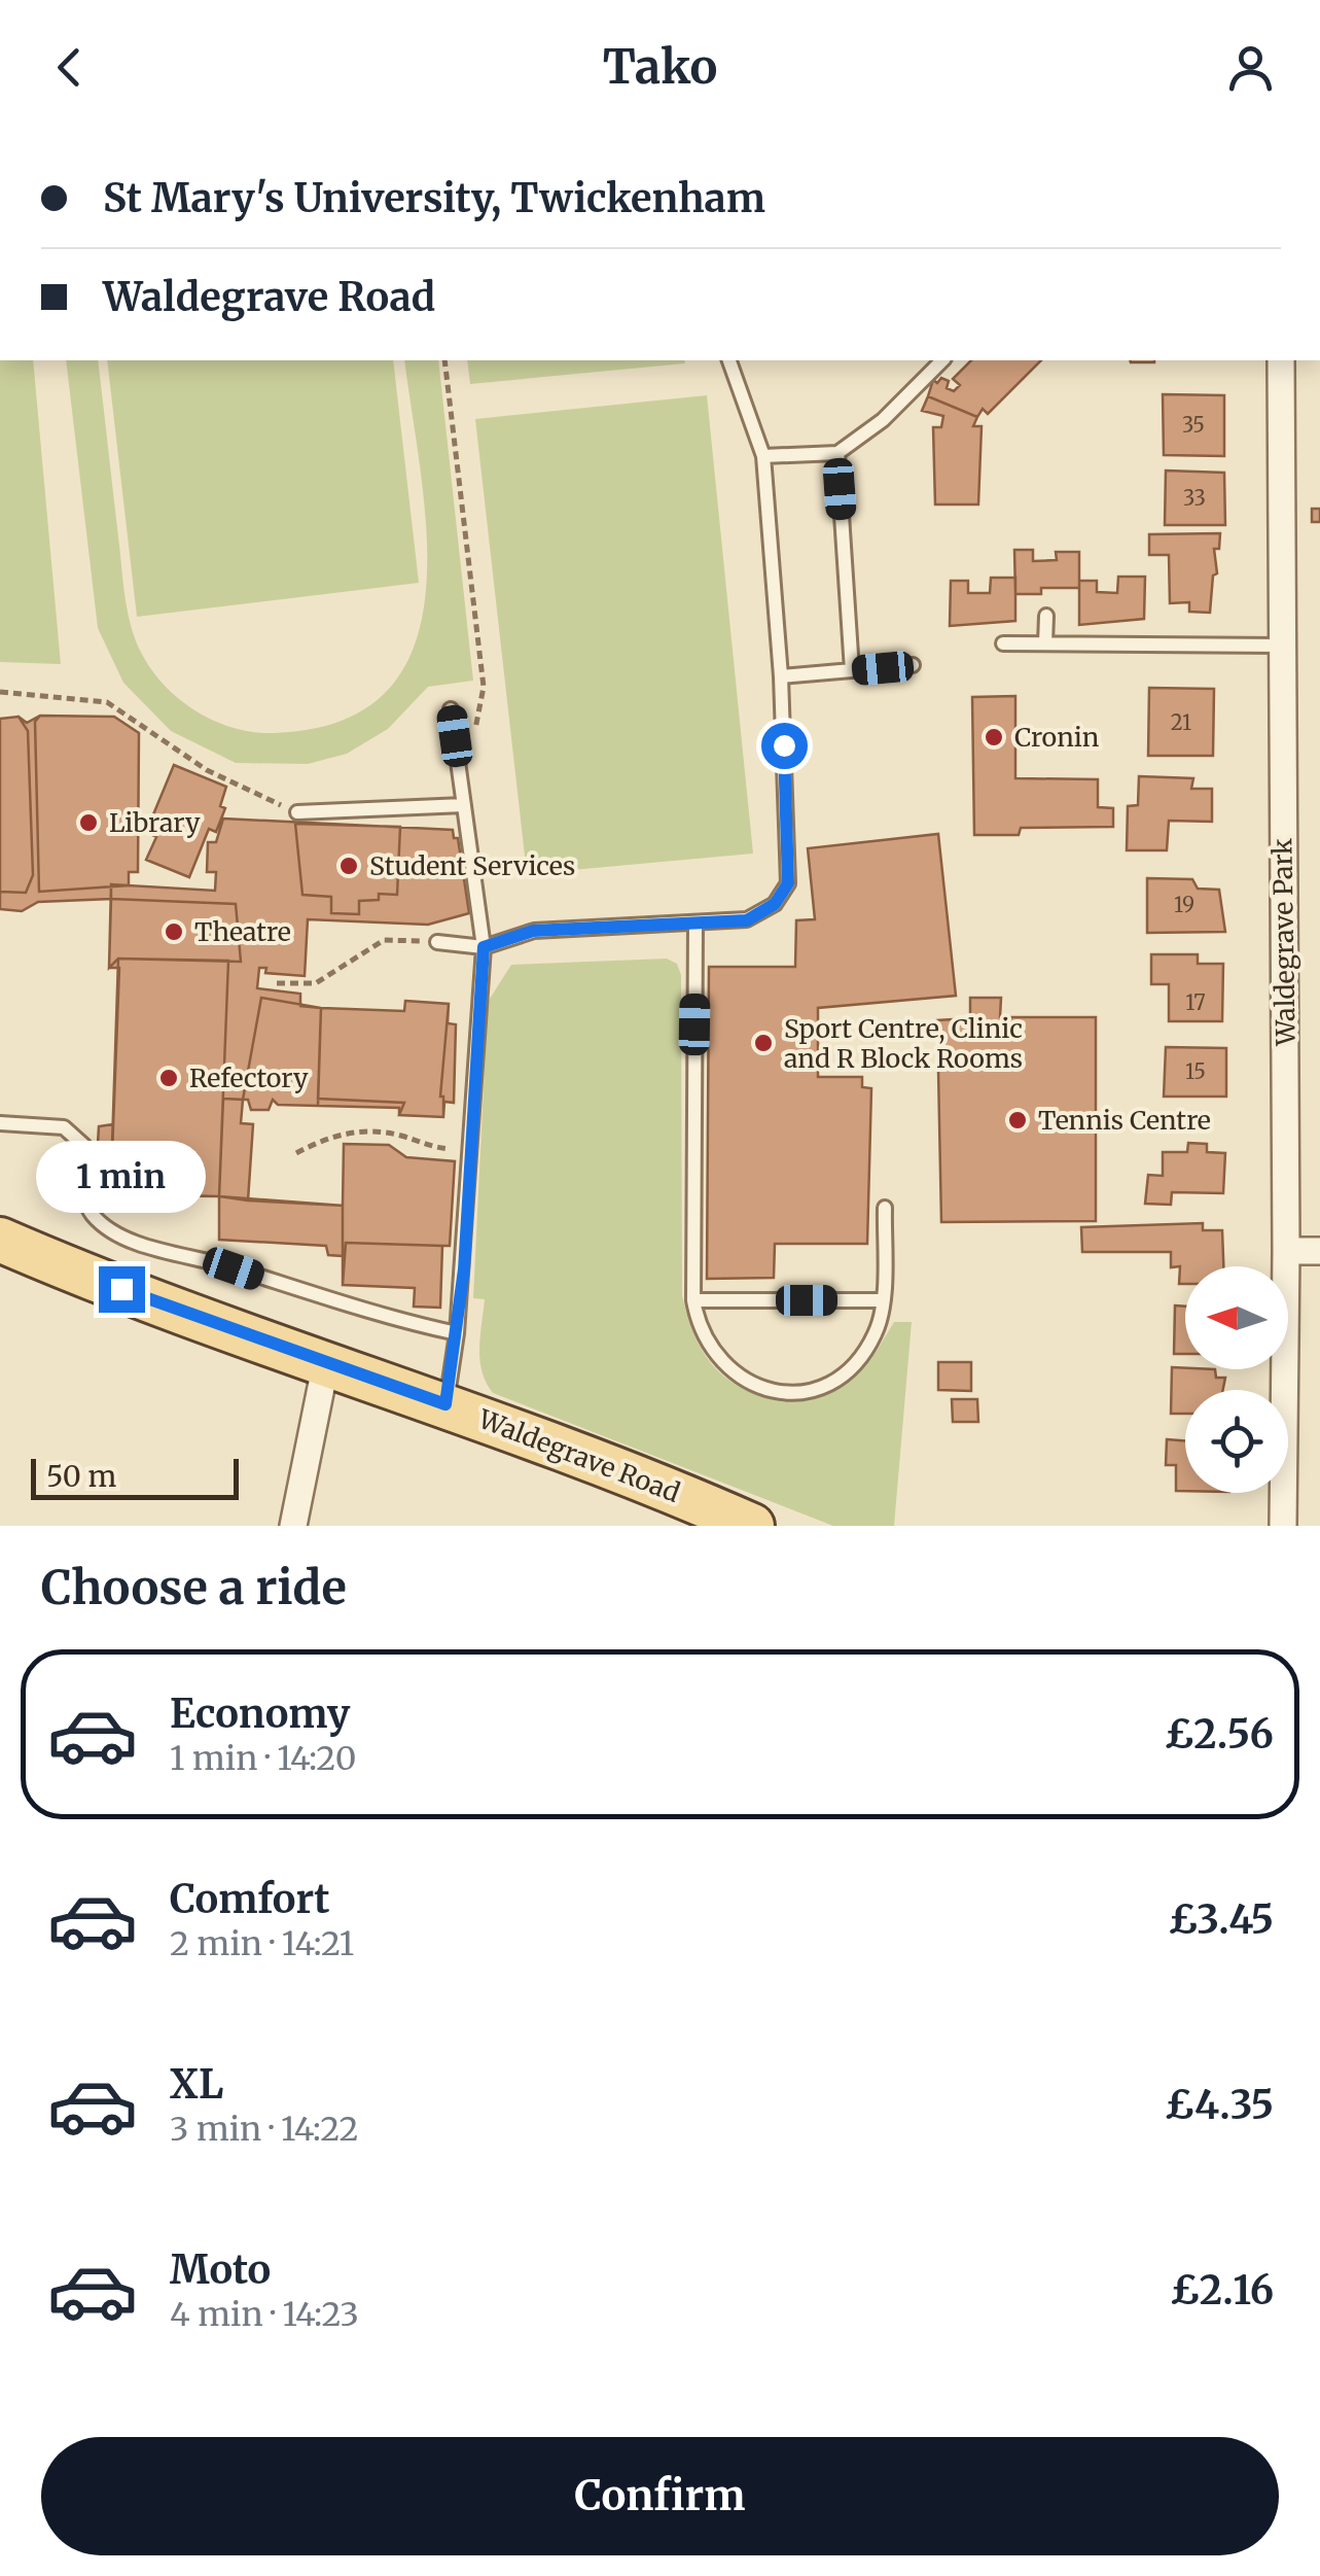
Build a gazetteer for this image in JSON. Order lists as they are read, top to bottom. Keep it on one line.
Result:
{"streets":{"main road":["Waldegrave Road"],"street":["Waldegrave Park"]},"places":["Cronin","Library","Student Services","Theatre","Sport Centre, Clinic and R Block Rooms","Refectory","Tennis Centre"],"house_numbers":["35","33","21","19","17","15"],"scale_bar":"50 m","north":"left","page":{"header":"Tako","banner":["St Mary's University, Twickenham","Waldegrave Road"],"bubble":"1 min","scale":"50 m","heading":"Choose a ride","list":[{"name":"Economy","note":"1 min · 14:20","value":"£2.56"},{"name":"Comfort","note":"2 min · 14:21","value":"£3.45"},{"name":"XL","note":"3 min · 14:22","value":"£4.35"},{"name":"Moto","note":"4 min · 14:23","value":"£2.16"}],"buttons":"Confirm"}}
